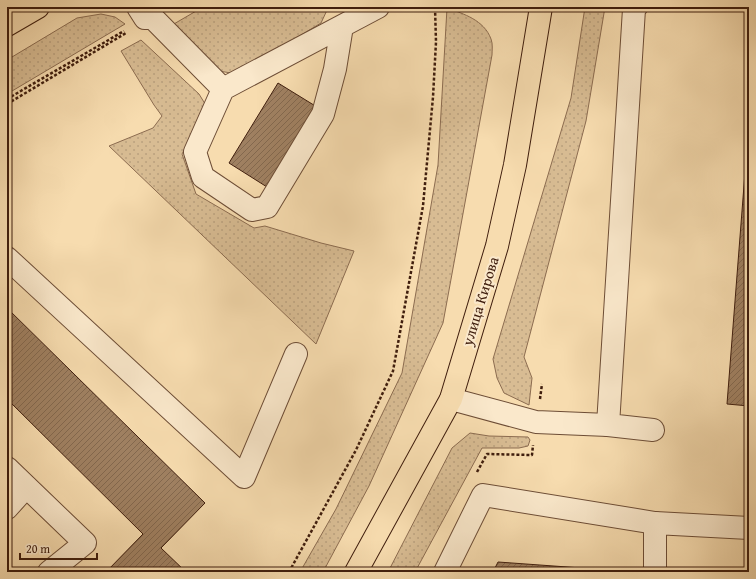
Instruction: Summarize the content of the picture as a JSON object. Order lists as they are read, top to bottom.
{
  "streets": {
    "main road": ["улица Кирова"]
  },
  "scale_bar": "20 m"
}
